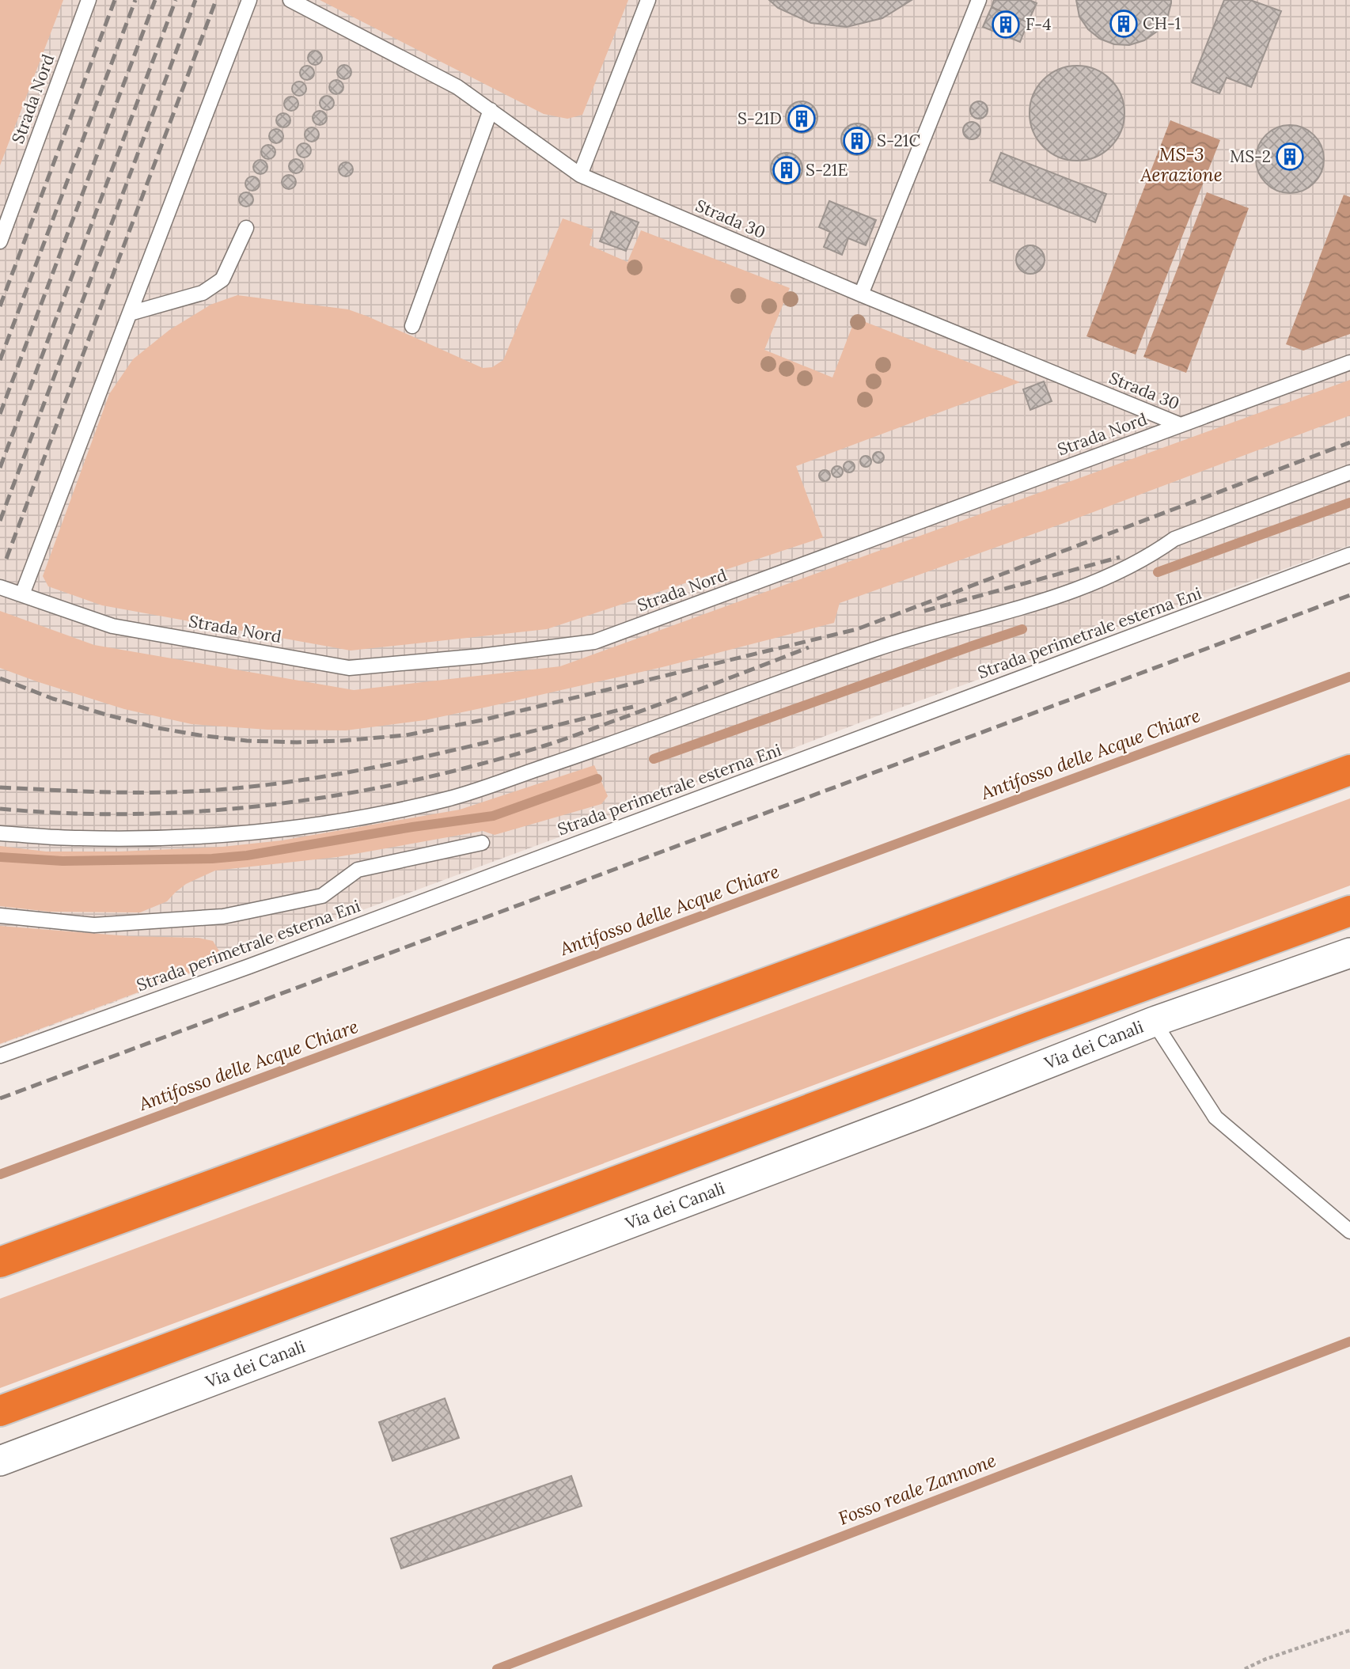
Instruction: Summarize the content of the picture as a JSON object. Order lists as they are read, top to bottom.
{
  "streets": {
    "street": ["Via dei Canali"],
    "lane": ["Strada Nord", "Strada 30", "Strada perimetrale esterna Eni"]
  },
  "crossings": [
    ["Strada Nord", "Strada 30"]
  ],
  "water": ["MS-3 Aerazione", "Antifosso delle Acque Chiare", "Fosso reale Zannone"],
  "places": {
    "building": [
      "CH-1",
      "F-4",
      "S-21D",
      "S-21C",
      "MS-2",
      "S-21E"
    ]
  }
}
